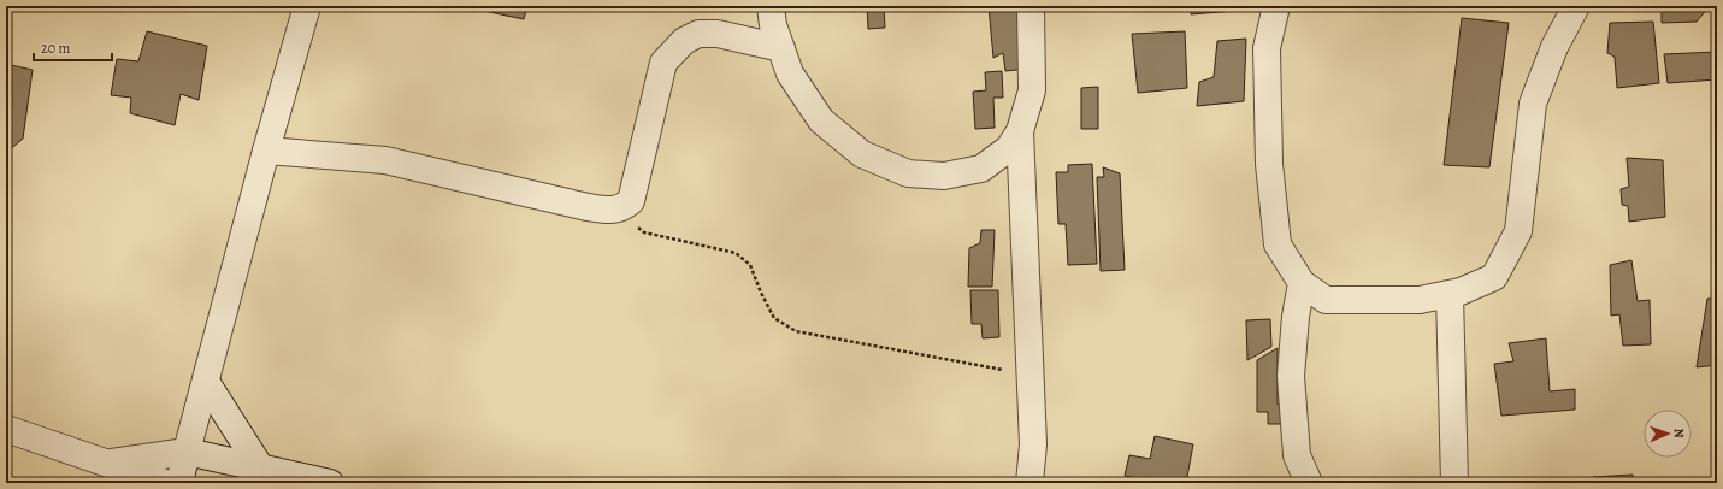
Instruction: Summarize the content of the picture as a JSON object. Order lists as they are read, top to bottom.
{
  "scale_bar": "20 m",
  "north": "right"
}
